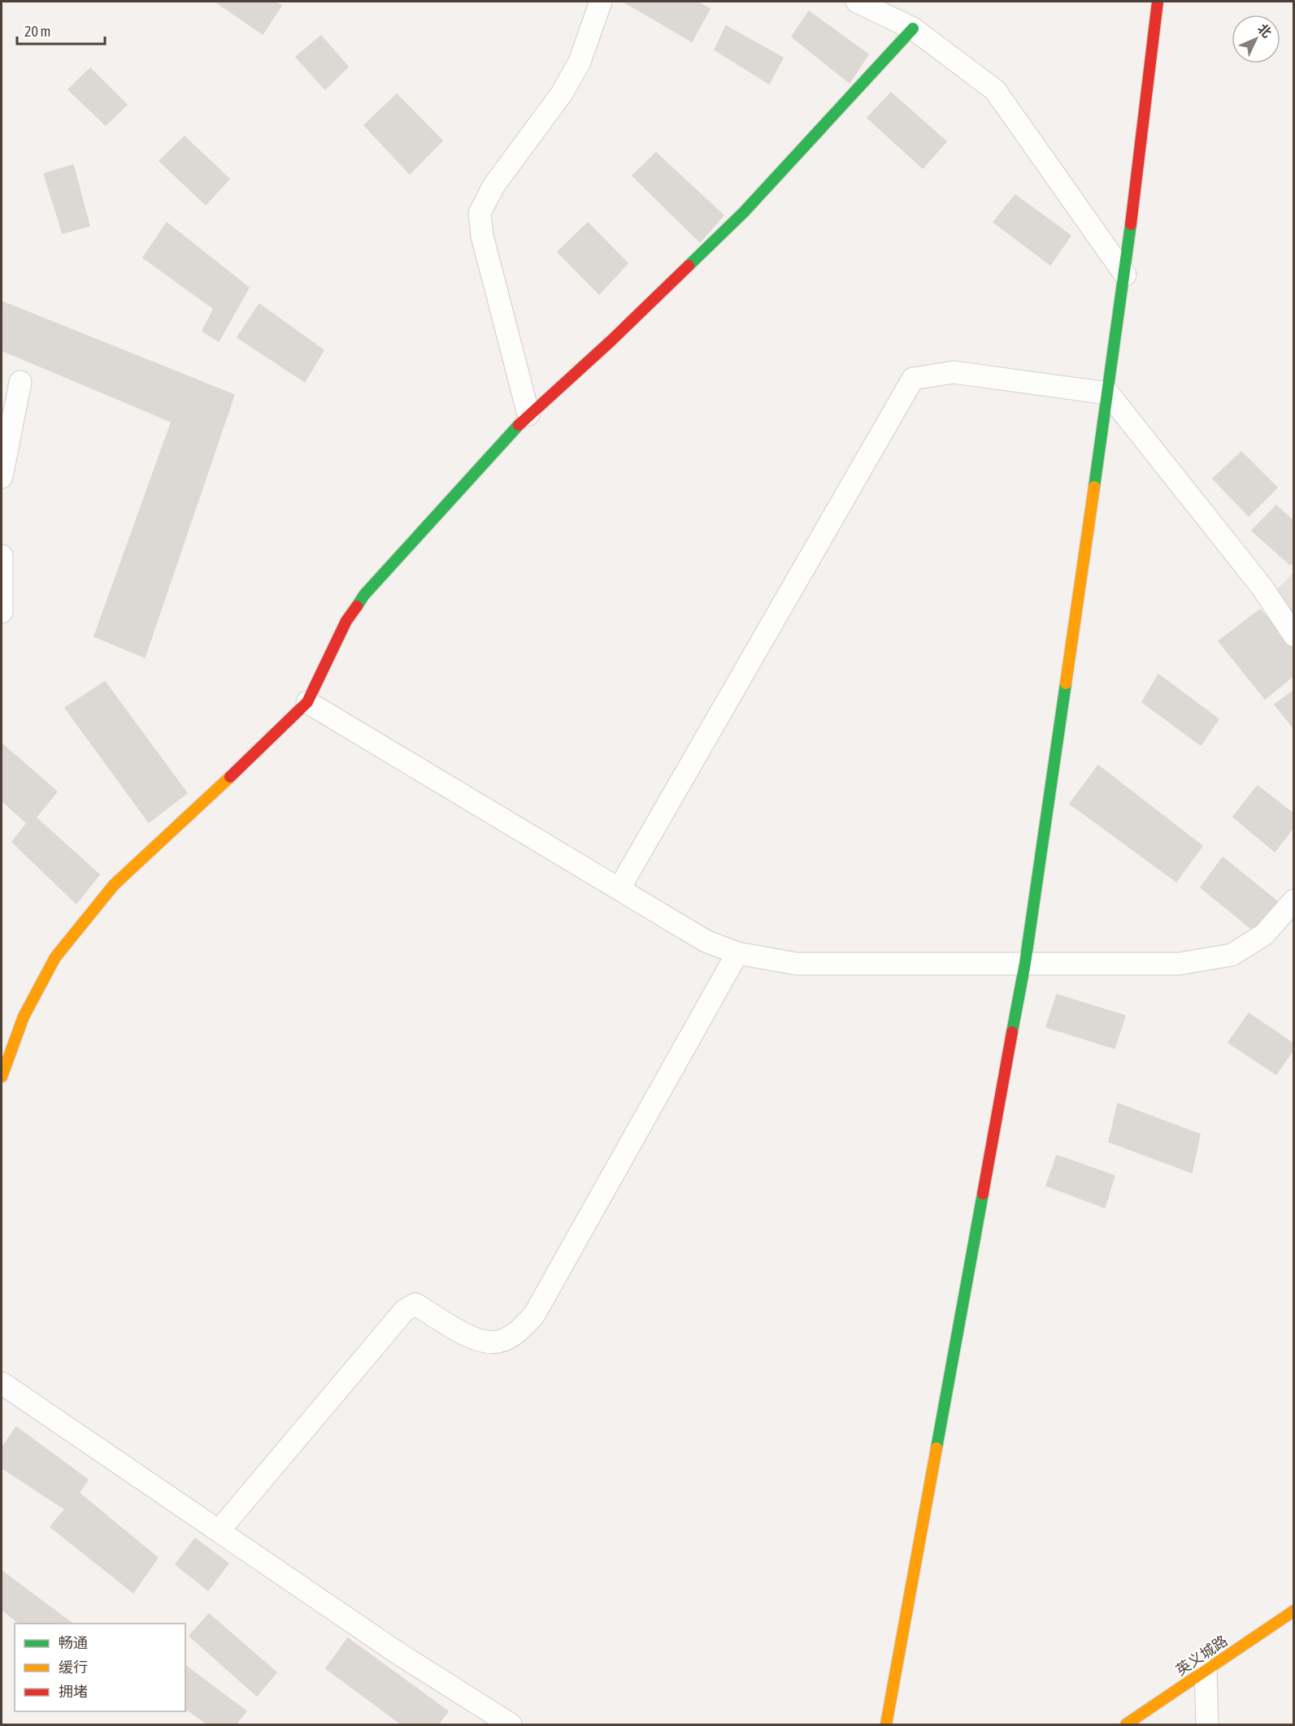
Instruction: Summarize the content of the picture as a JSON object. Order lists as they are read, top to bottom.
{
  "streets": {
    "street": ["英义城路"]
  },
  "legend": ["畅通", "缓行", "拥堵"],
  "scale_bar": "20 m",
  "north": "top right"
}
